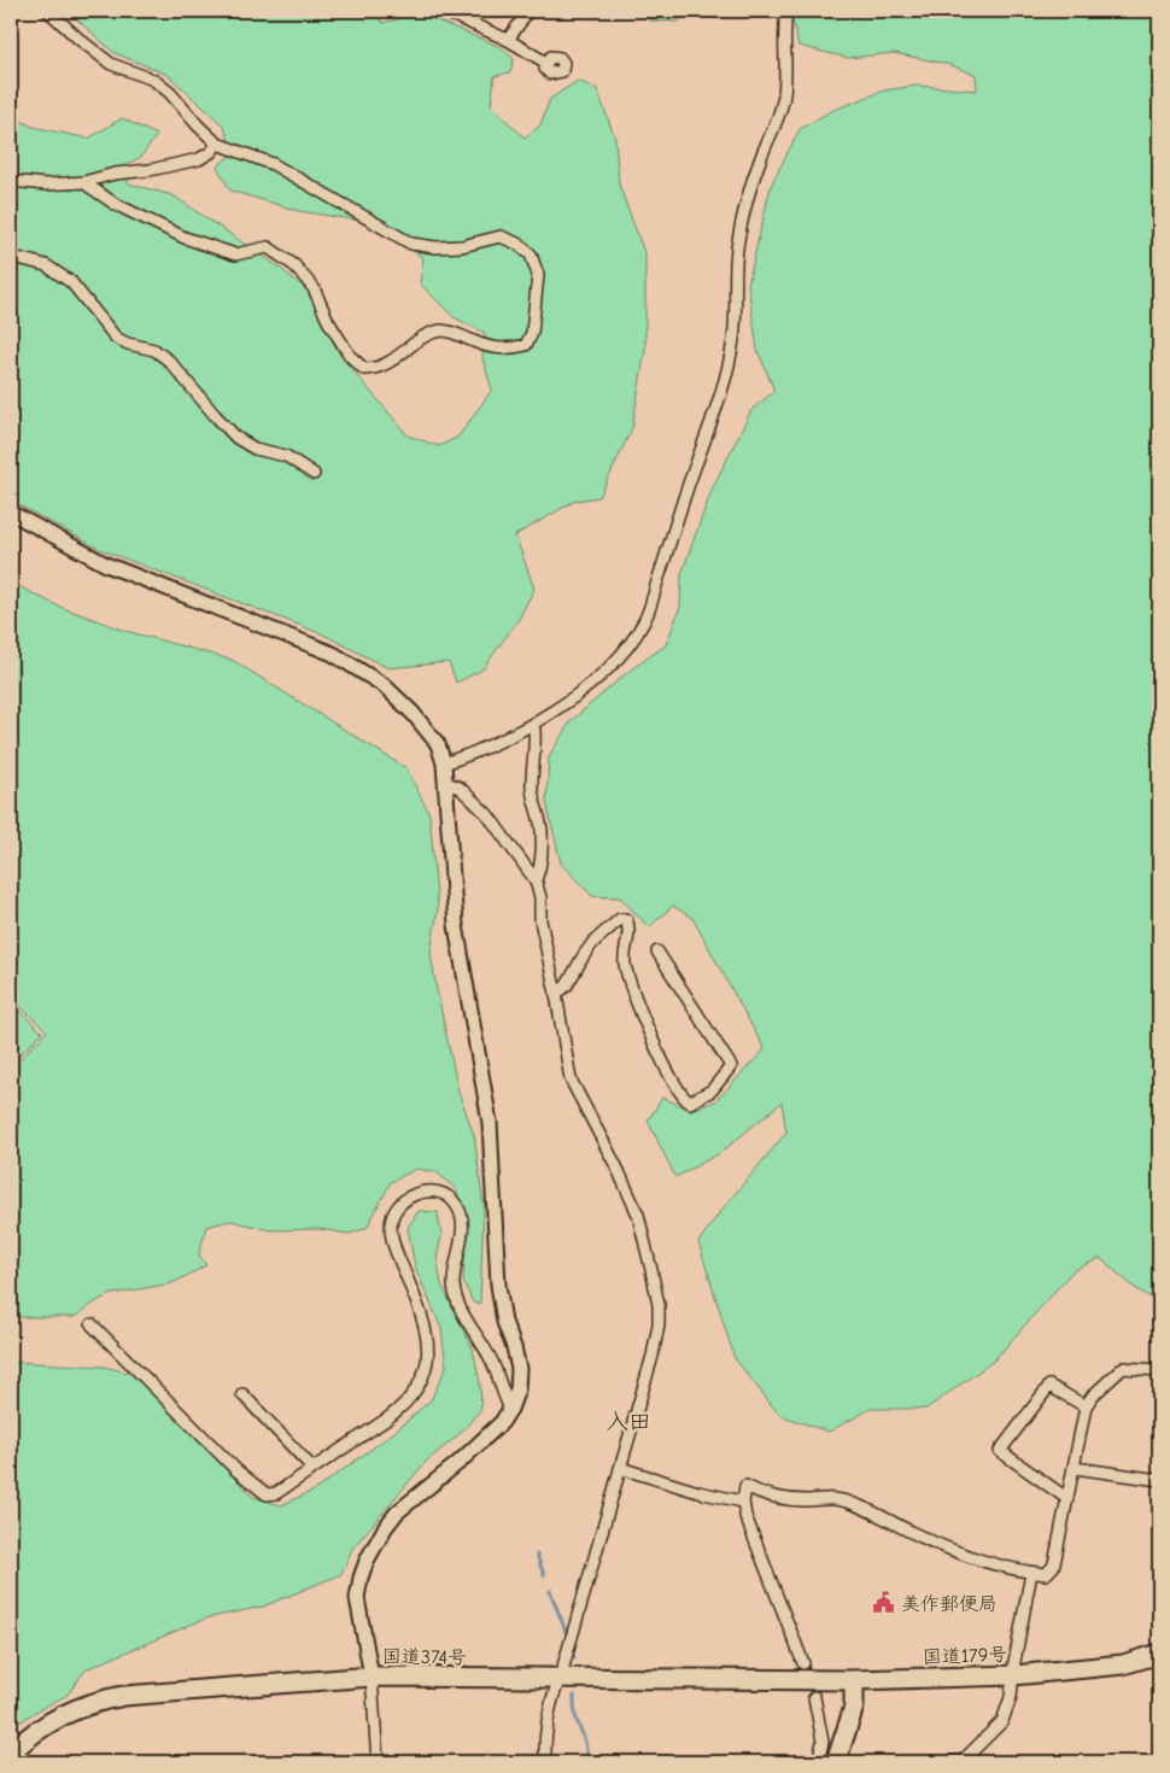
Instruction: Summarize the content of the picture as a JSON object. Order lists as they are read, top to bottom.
{
  "streets": {
    "highway": ["国道179号", "国道374号"]
  },
  "crossings": [
    ["国道179号", "国道374号"]
  ],
  "districts": ["入田"],
  "places": {
    "public building": ["美作郵便局"]
  }
}
